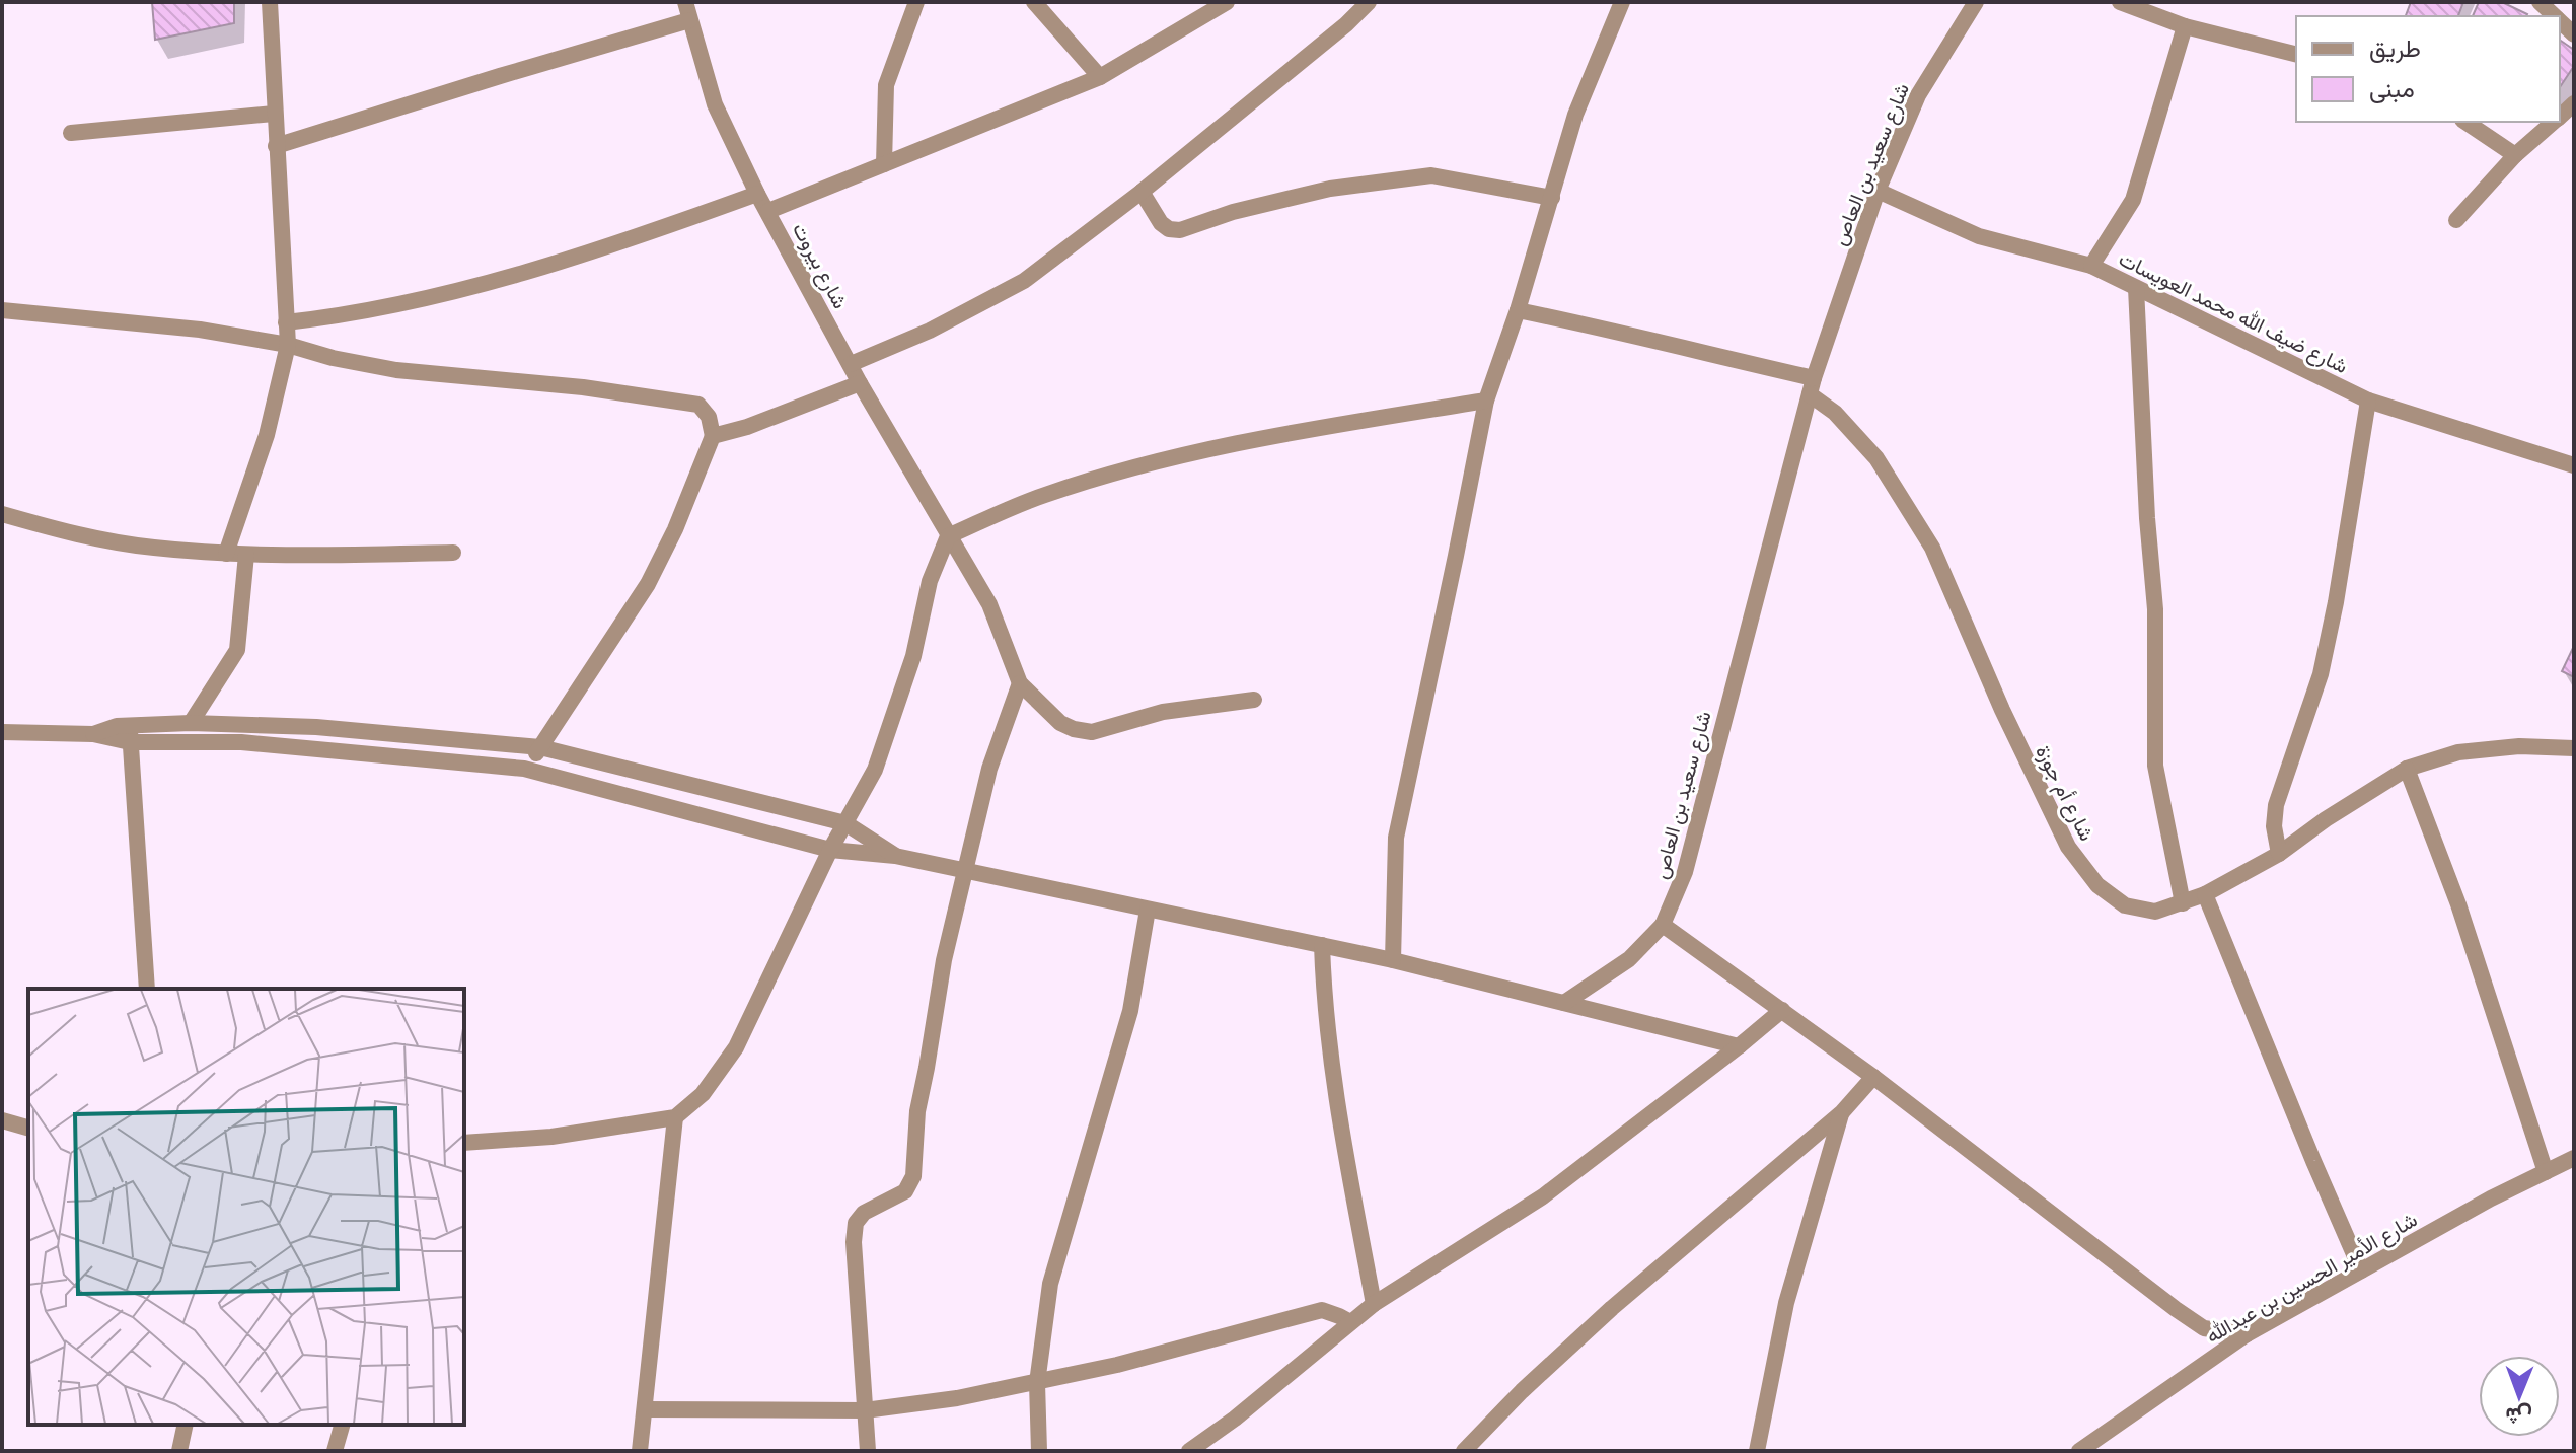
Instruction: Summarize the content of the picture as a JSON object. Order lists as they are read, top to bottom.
{
  "streets": {
    "street": [
      "شارع سعيد بن العاص",
      "شارع بيروت",
      "شارع ضيف الله محمد العويسات",
      "شارع أم جوزة",
      "شارع الأمير الحسين بن عبدالله"
    ]
  },
  "crossings": [
    ["شارع سعيد بن العاص", "شارع ضيف الله محمد العويسات"],
    ["شارع سعيد بن العاص", "شارع أم جوزة"]
  ],
  "legend": ["طريق", "مبنى"],
  "north": "bottom"
}
